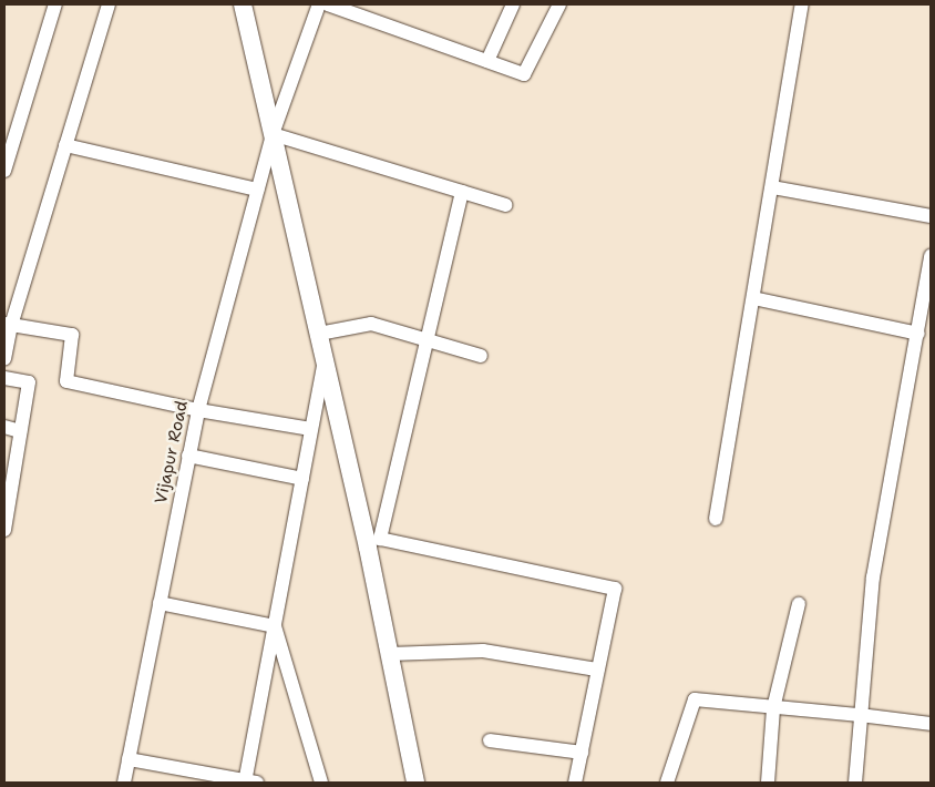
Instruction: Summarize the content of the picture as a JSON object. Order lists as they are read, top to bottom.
{
  "streets": {
    "street": ["Vijapur Road"]
  }
}
